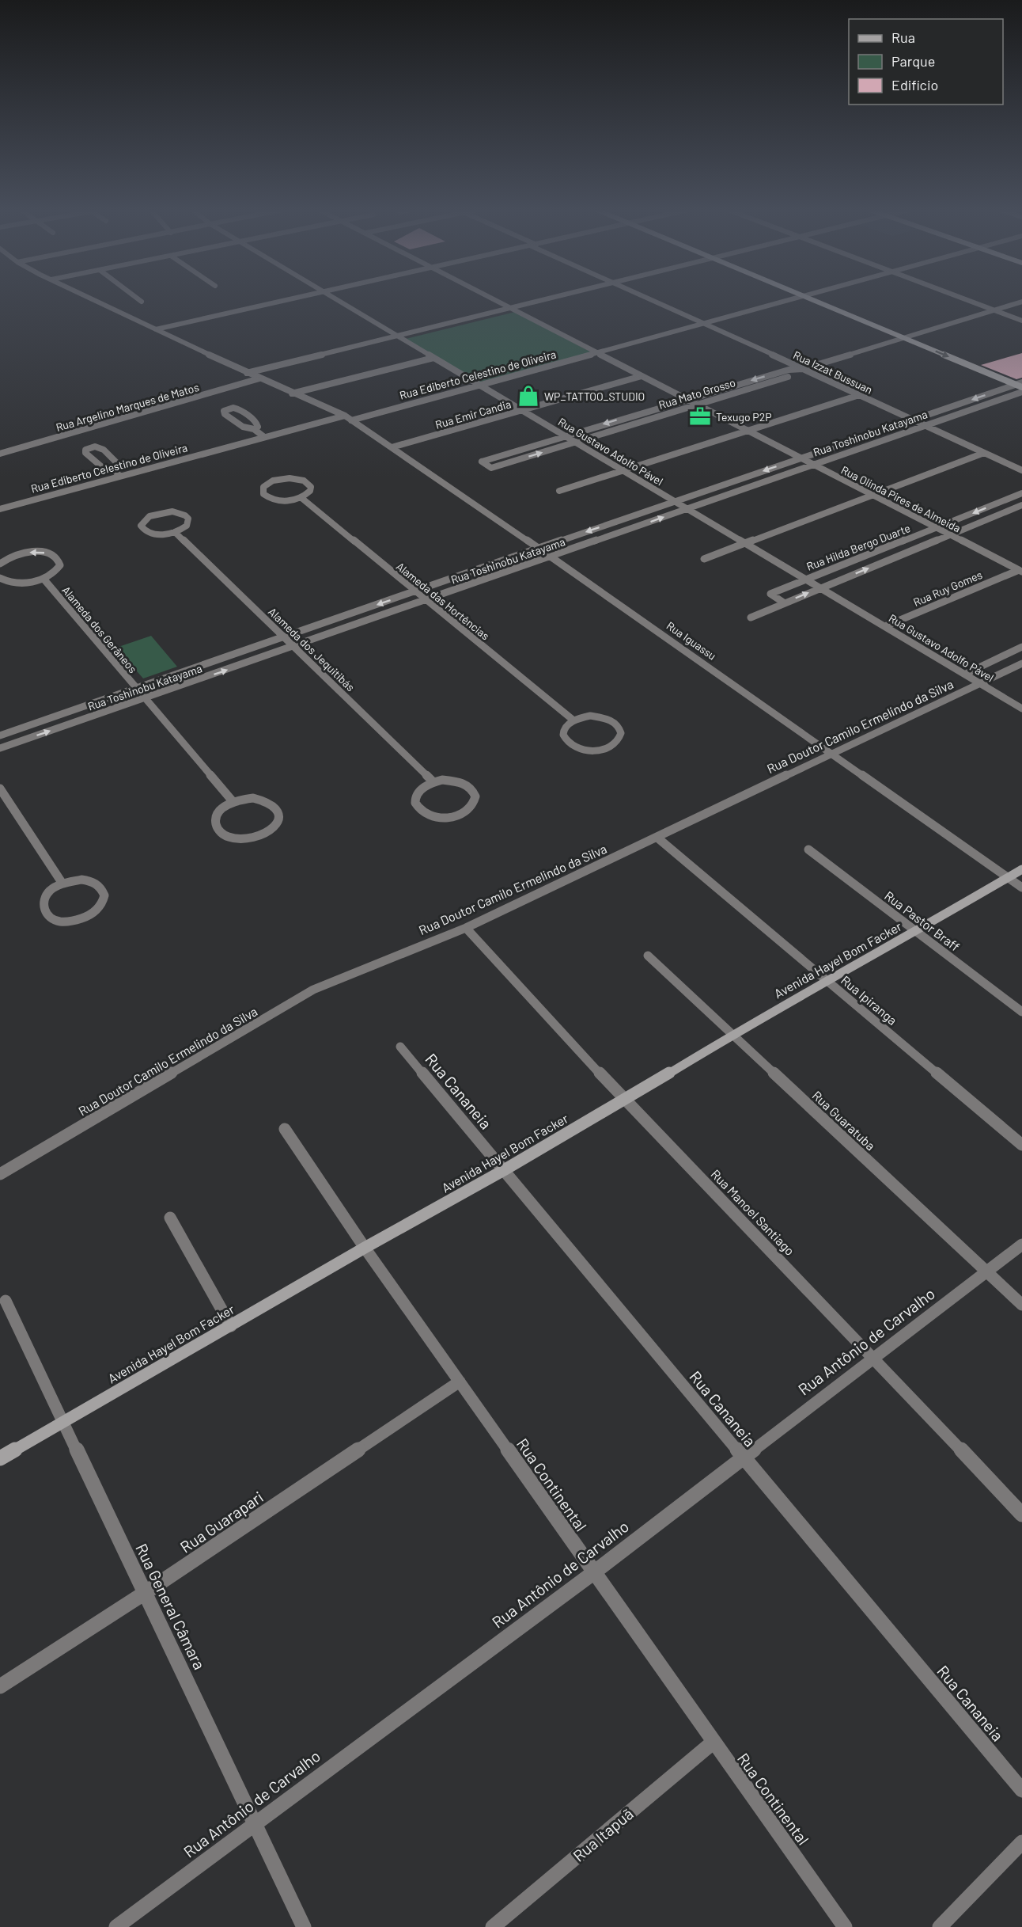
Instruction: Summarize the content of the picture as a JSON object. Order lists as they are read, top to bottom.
{
  "streets": {
    "street": [
      "Rua Izzat Bussuan",
      "Rua Ediberto Celestino de Oliveira",
      "Rua Mato Grosso",
      "Rua Argelino Marques de Matos",
      "Rua Emir Candia",
      "Rua Toshinobu Katayama",
      "Rua Gustavo Adolfo Pável",
      "Rua Olinda Pires de Almeida",
      "Rua Hilda Bergo Duarte",
      "Rua Ruy Gomes",
      "Alameda das Hortências",
      "Alameda dos Gerâneos",
      "Rua Iguassu",
      "Alameda dos Jequitibás",
      "Rua Doutor Camilo Ermelindo da Silva",
      "Rua Pastor Braff",
      "Avenida Hayel Bom Facker",
      "Rua Ipiranga",
      "Rua Cananeia",
      "Rua Guaratuba",
      "Rua Manoel Santiago",
      "Rua Antônio de Carvalho",
      "Rua Continental",
      "Rua Guarapari",
      "Rua General Câmara",
      "Rua Itapuã"
    ]
  },
  "crossings": [
    ["Rua Izzat Bussuan", "Rua Ediberto Celestino de Oliveira"],
    ["Rua Izzat Bussuan", "Rua Mato Grosso"],
    ["Rua Izzat Bussuan", "Rua Toshinobu Katayama"],
    ["Rua Ediberto Celestino de Oliveira", "Rua Gustavo Adolfo Pável"],
    ["Rua Ediberto Celestino de Oliveira", "Rua Olinda Pires de Almeida"],
    ["Rua Ediberto Celestino de Oliveira", "Rua Iguassu"],
    ["Rua Mato Grosso", "Rua Gustavo Adolfo Pável"],
    ["Rua Mato Grosso", "Rua Olinda Pires de Almeida"],
    ["Rua Argelino Marques de Matos", "Rua Iguassu"],
    ["Rua Emir Candia", "Rua Gustavo Adolfo Pável"],
    ["Rua Emir Candia", "Rua Olinda Pires de Almeida"],
    ["Rua Emir Candia", "Rua Iguassu"],
    ["Rua Toshinobu Katayama", "Rua Gustavo Adolfo Pável"],
    ["Rua Toshinobu Katayama", "Rua Olinda Pires de Almeida"],
    ["Rua Toshinobu Katayama", "Alameda das Hortências"],
    ["Rua Toshinobu Katayama", "Alameda dos Gerâneos"],
    ["Rua Toshinobu Katayama", "Rua Iguassu"],
    ["Rua Toshinobu Katayama", "Alameda dos Jequitibás"],
    ["Rua Gustavo Adolfo Pável", "Rua Hilda Bergo Duarte"],
    ["Rua Gustavo Adolfo Pável", "Rua Ruy Gomes"],
    ["Rua Gustavo Adolfo Pável", "Rua Doutor Camilo Ermelindo da Silva"],
    ["Rua Olinda Pires de Almeida", "Rua Hilda Bergo Duarte"],
    ["Rua Olinda Pires de Almeida", "Rua Ruy Gomes"],
    ["Rua Iguassu", "Rua Doutor Camilo Ermelindo da Silva"],
    ["Rua Iguassu", "Avenida Hayel Bom Facker"],
    ["Rua Doutor Camilo Ermelindo da Silva", "Rua Ipiranga"],
    ["Rua Doutor Camilo Ermelindo da Silva", "Rua Manoel Santiago"],
    ["Rua Pastor Braff", "Avenida Hayel Bom Facker"],
    ["Avenida Hayel Bom Facker", "Rua Ipiranga"],
    ["Avenida Hayel Bom Facker", "Rua Cananeia"],
    ["Avenida Hayel Bom Facker", "Rua Guaratuba"],
    ["Avenida Hayel Bom Facker", "Rua Manoel Santiago"],
    ["Avenida Hayel Bom Facker", "Rua Continental"],
    ["Avenida Hayel Bom Facker", "Rua General Câmara"],
    ["Rua Cananeia", "Rua Antônio de Carvalho"],
    ["Rua Guaratuba", "Rua Antônio de Carvalho"],
    ["Rua Manoel Santiago", "Rua Antônio de Carvalho"],
    ["Rua Antônio de Carvalho", "Rua Continental"],
    ["Rua Antônio de Carvalho", "Rua General Câmara"],
    ["Rua Continental", "Rua Guarapari"],
    ["Rua Continental", "Rua Itapuã"],
    ["Rua Guarapari", "Rua General Câmara"]
  ],
  "places": {
    "shop": ["WP_TATTOO_STUDIO"],
    "office": ["Texugo P2P"]
  },
  "legend": ["Rua", "Parque", "Edifício"]
}
